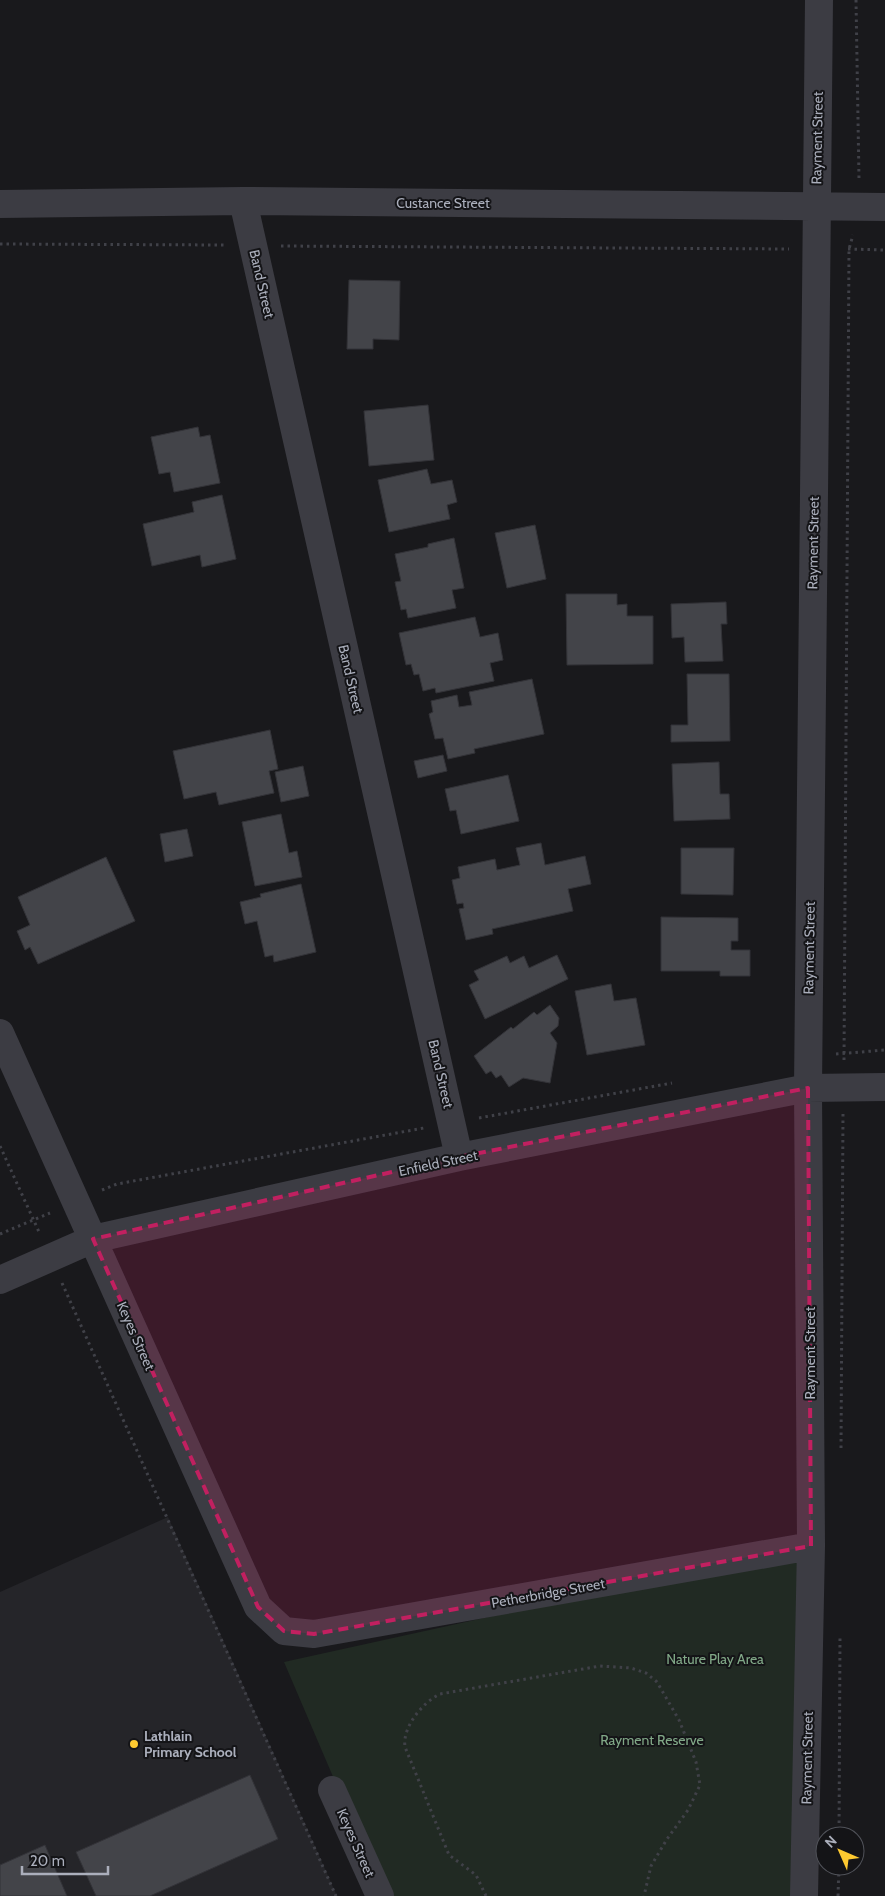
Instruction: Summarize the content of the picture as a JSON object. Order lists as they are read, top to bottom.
{
  "streets": {
    "street": [
      "Rayment Street",
      "Custance Street",
      "Band Street",
      "Enfield Street",
      "Keyes Street",
      "Petherbridge Street"
    ]
  },
  "crossings": [
    ["Rayment Street", "Custance Street"],
    ["Rayment Street", "Enfield Street"],
    ["Rayment Street", "Petherbridge Street"],
    ["Custance Street", "Band Street"],
    ["Band Street", "Enfield Street"],
    ["Enfield Street", "Keyes Street"],
    ["Keyes Street", "Petherbridge Street"]
  ],
  "parks": ["Nature Play Area", "Rayment Reserve"],
  "places": ["Lathlain Primary School"],
  "scale_bar": "20 m",
  "north": "top left"
}
